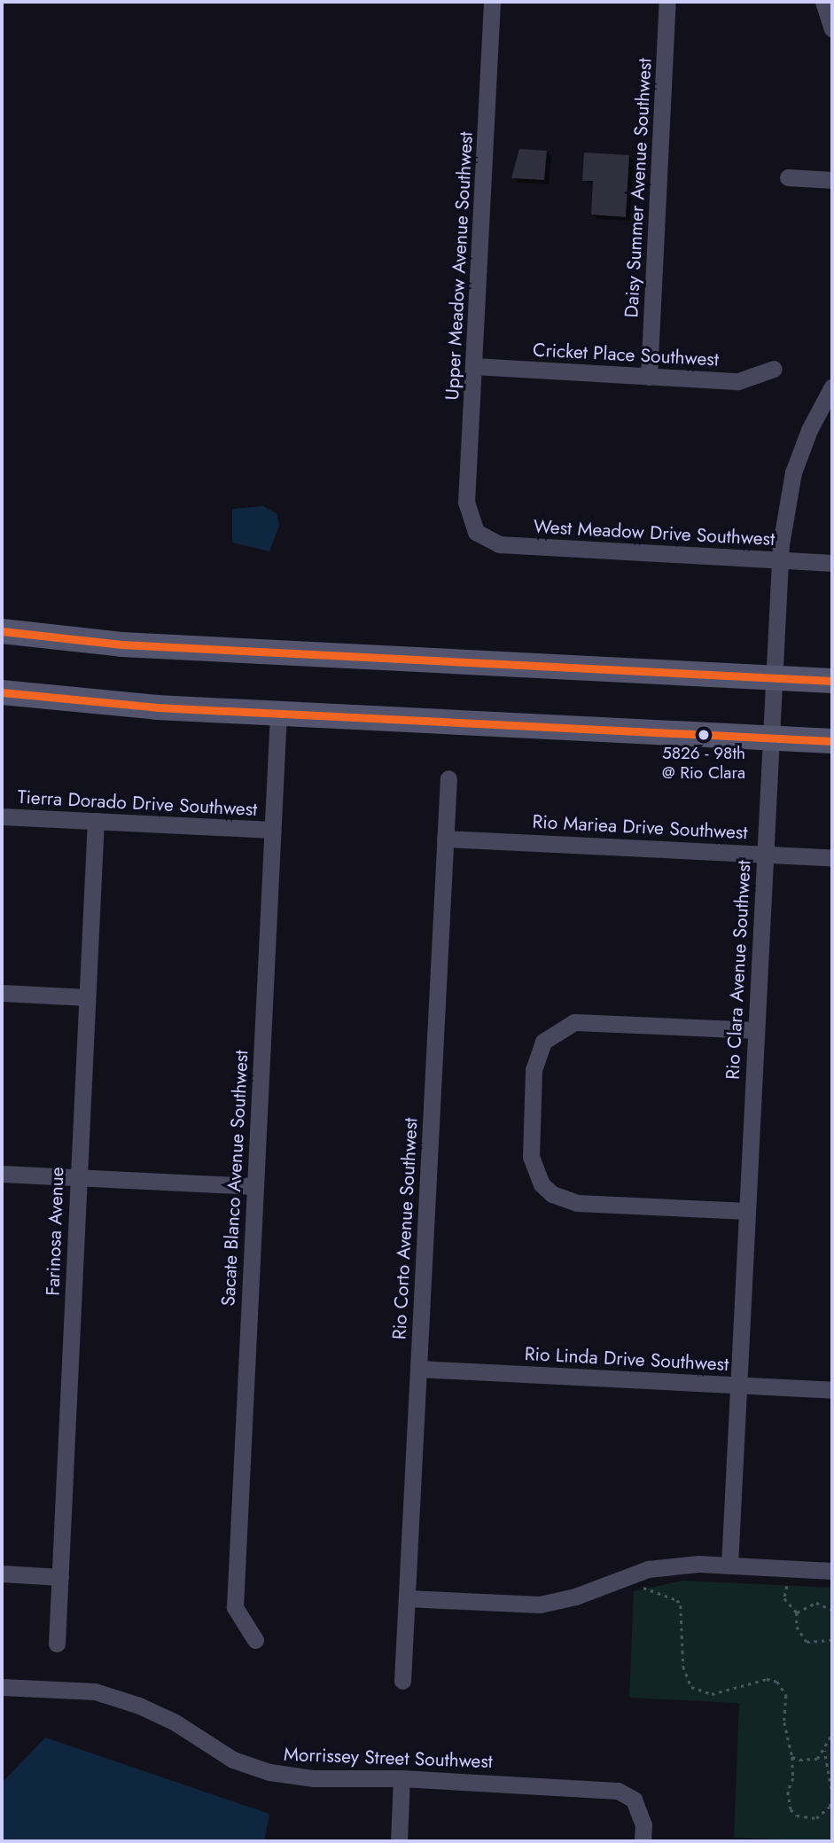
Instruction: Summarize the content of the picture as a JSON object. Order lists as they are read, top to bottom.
{
  "streets": {
    "street": [
      "Daisy Summer Avenue Southwest",
      "Upper Meadow Avenue Southwest",
      "Cricket Place Southwest",
      "West Meadow Drive Southwest",
      "Tierra Dorado Drive Southwest",
      "Rio Mariea Drive Southwest",
      "Rio Clara Avenue Southwest",
      "Sacate Blanco Avenue Southwest",
      "Rio Corto Avenue Southwest",
      "Farinosa Avenue",
      "Rio Linda Drive Southwest",
      "Morrissey Street Southwest"
    ]
  },
  "crossings": [
    ["Daisy Summer Avenue Southwest", "Cricket Place Southwest"],
    ["Upper Meadow Avenue Southwest", "Cricket Place Southwest"],
    ["Upper Meadow Avenue Southwest", "West Meadow Drive Southwest"],
    ["West Meadow Drive Southwest", "Rio Clara Avenue Southwest"],
    ["Tierra Dorado Drive Southwest", "Sacate Blanco Avenue Southwest"],
    ["Tierra Dorado Drive Southwest", "Farinosa Avenue"],
    ["Rio Mariea Drive Southwest", "Rio Clara Avenue Southwest"],
    ["Rio Mariea Drive Southwest", "Rio Corto Avenue Southwest"],
    ["Rio Clara Avenue Southwest", "Rio Linda Drive Southwest"],
    ["Rio Corto Avenue Southwest", "Rio Linda Drive Southwest"]
  ],
  "places": ["5826 - 98th @ Rio Clara"]
}
